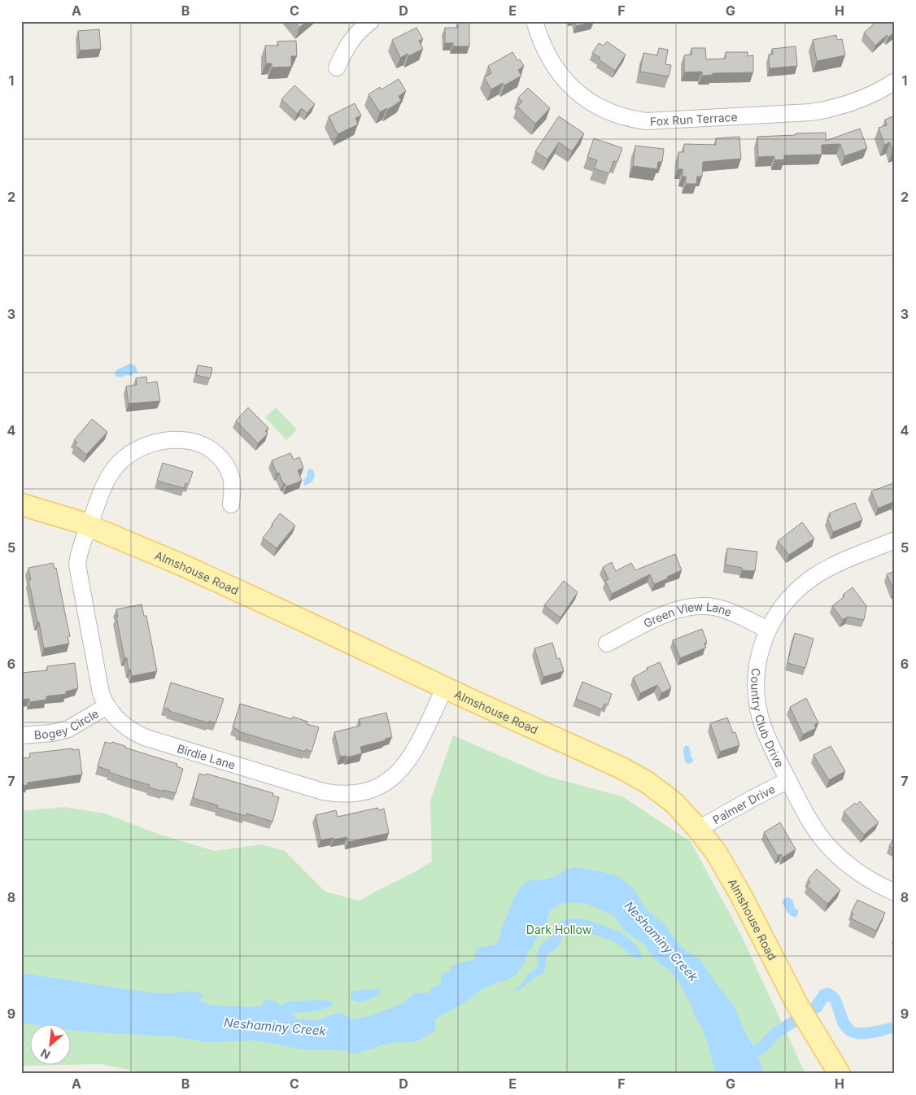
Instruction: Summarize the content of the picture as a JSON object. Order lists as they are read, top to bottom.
{
  "streets": {
    "main road": ["Almshouse Road"],
    "street": [
      "Fox Run Terrace",
      "Green View Lane",
      "Country Club Drive",
      "Bogey Circle",
      "Birdie Lane",
      "Palmer Drive"
    ]
  },
  "crossings": [
    ["Almshouse Road", "Birdie Lane"],
    ["Almshouse Road", "Palmer Drive"],
    ["Green View Lane", "Country Club Drive"],
    ["Country Club Drive", "Palmer Drive"],
    ["Bogey Circle", "Birdie Lane"]
  ],
  "water": ["Neshaminy Creek"],
  "parks": ["Dark Hollow"],
  "north": "bottom left",
  "grid": {
    "columns": [
      "A",
      "B",
      "C",
      "D",
      "E",
      "F",
      "G",
      "H"
    ],
    "rows": [
      "1",
      "2",
      "3",
      "4",
      "5",
      "6",
      "7",
      "8",
      "9"
    ]
  }
}
